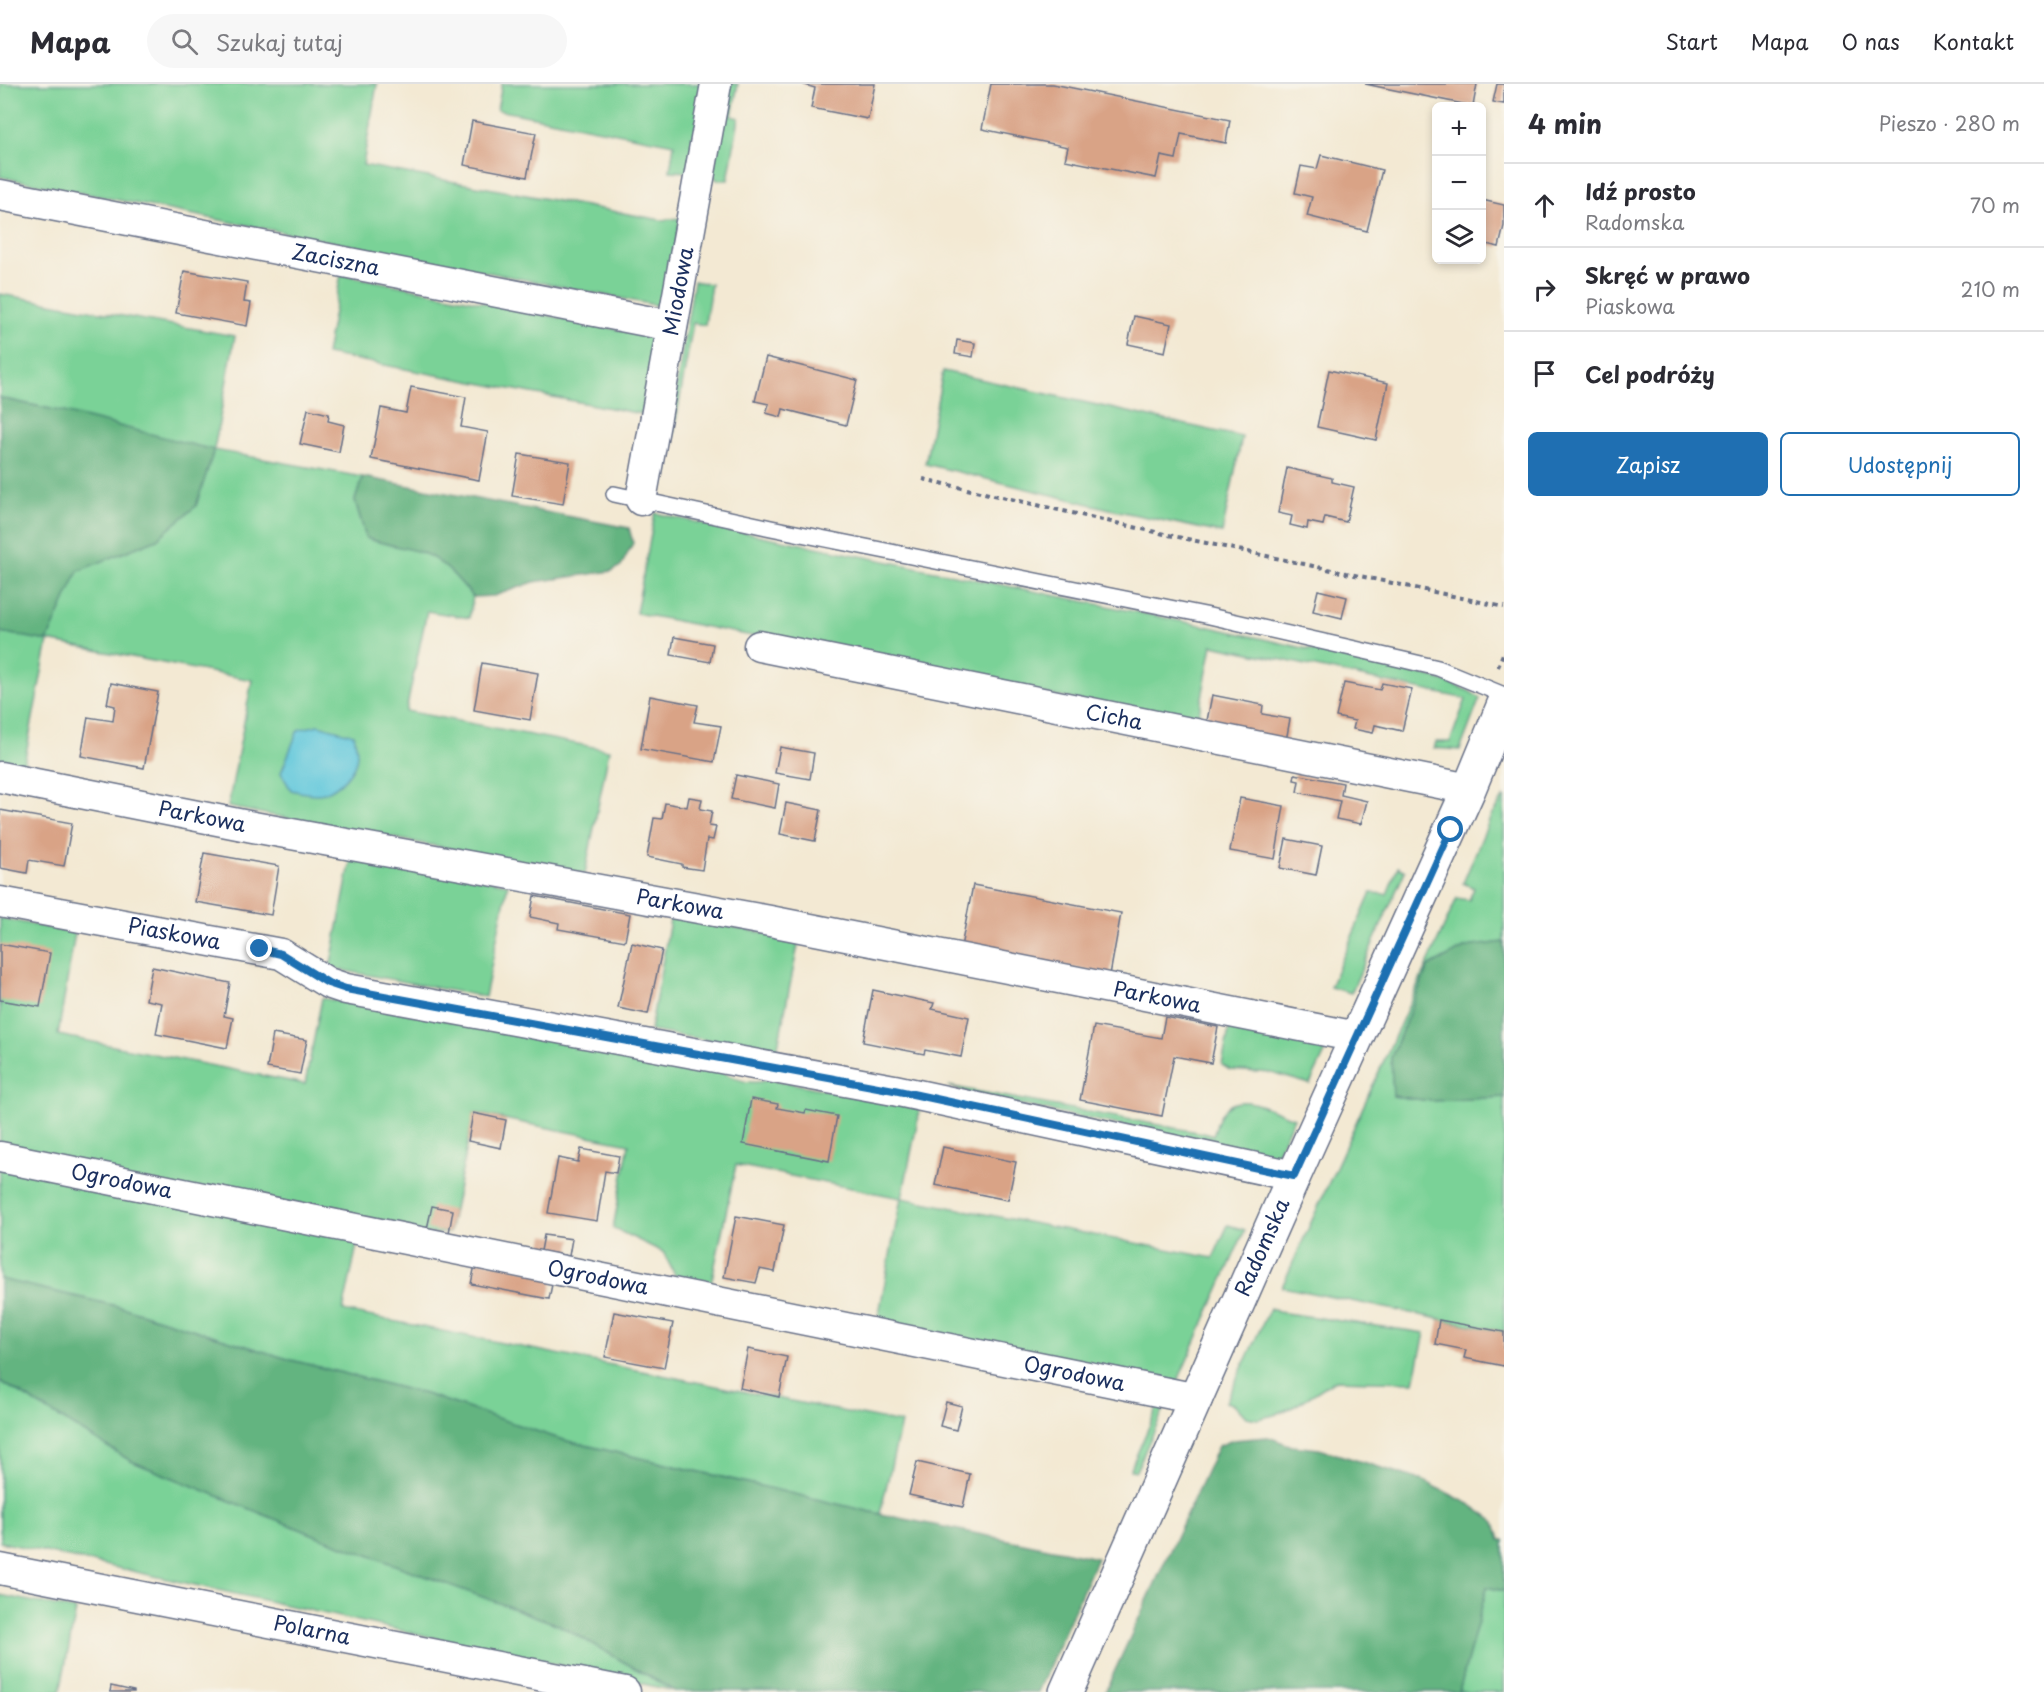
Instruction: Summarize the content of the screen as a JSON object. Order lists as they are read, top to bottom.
{
  "streets": {
    "street": [
      "Zaciszna",
      "Miodowa",
      "Cicha",
      "Parkowa",
      "Piaskowa",
      "Ogrodowa",
      "Radomska",
      "Polarna"
    ]
  },
  "crossings": [
    ["Zaciszna", "Miodowa"],
    ["Cicha", "Radomska"],
    ["Parkowa", "Radomska"],
    ["Piaskowa", "Radomska"],
    ["Ogrodowa", "Radomska"]
  ],
  "page": {
    "header": "Mapa",
    "search": "Szukaj tutaj",
    "nav": [
      "Start",
      "Mapa",
      "O nas",
      "Kontakt"
    ],
    "heading": ["4 min", "Pieszo · 280 m"],
    "map_buttons": ["+", "−"],
    "list": [
      ["Idź prosto", "Radomska", "70 m"],
      ["Skręć w prawo", "Piaskowa", "210 m"],
      "Cel podróży"
    ],
    "buttons": ["Zapisz", "Udostępnij"]
  }
}
